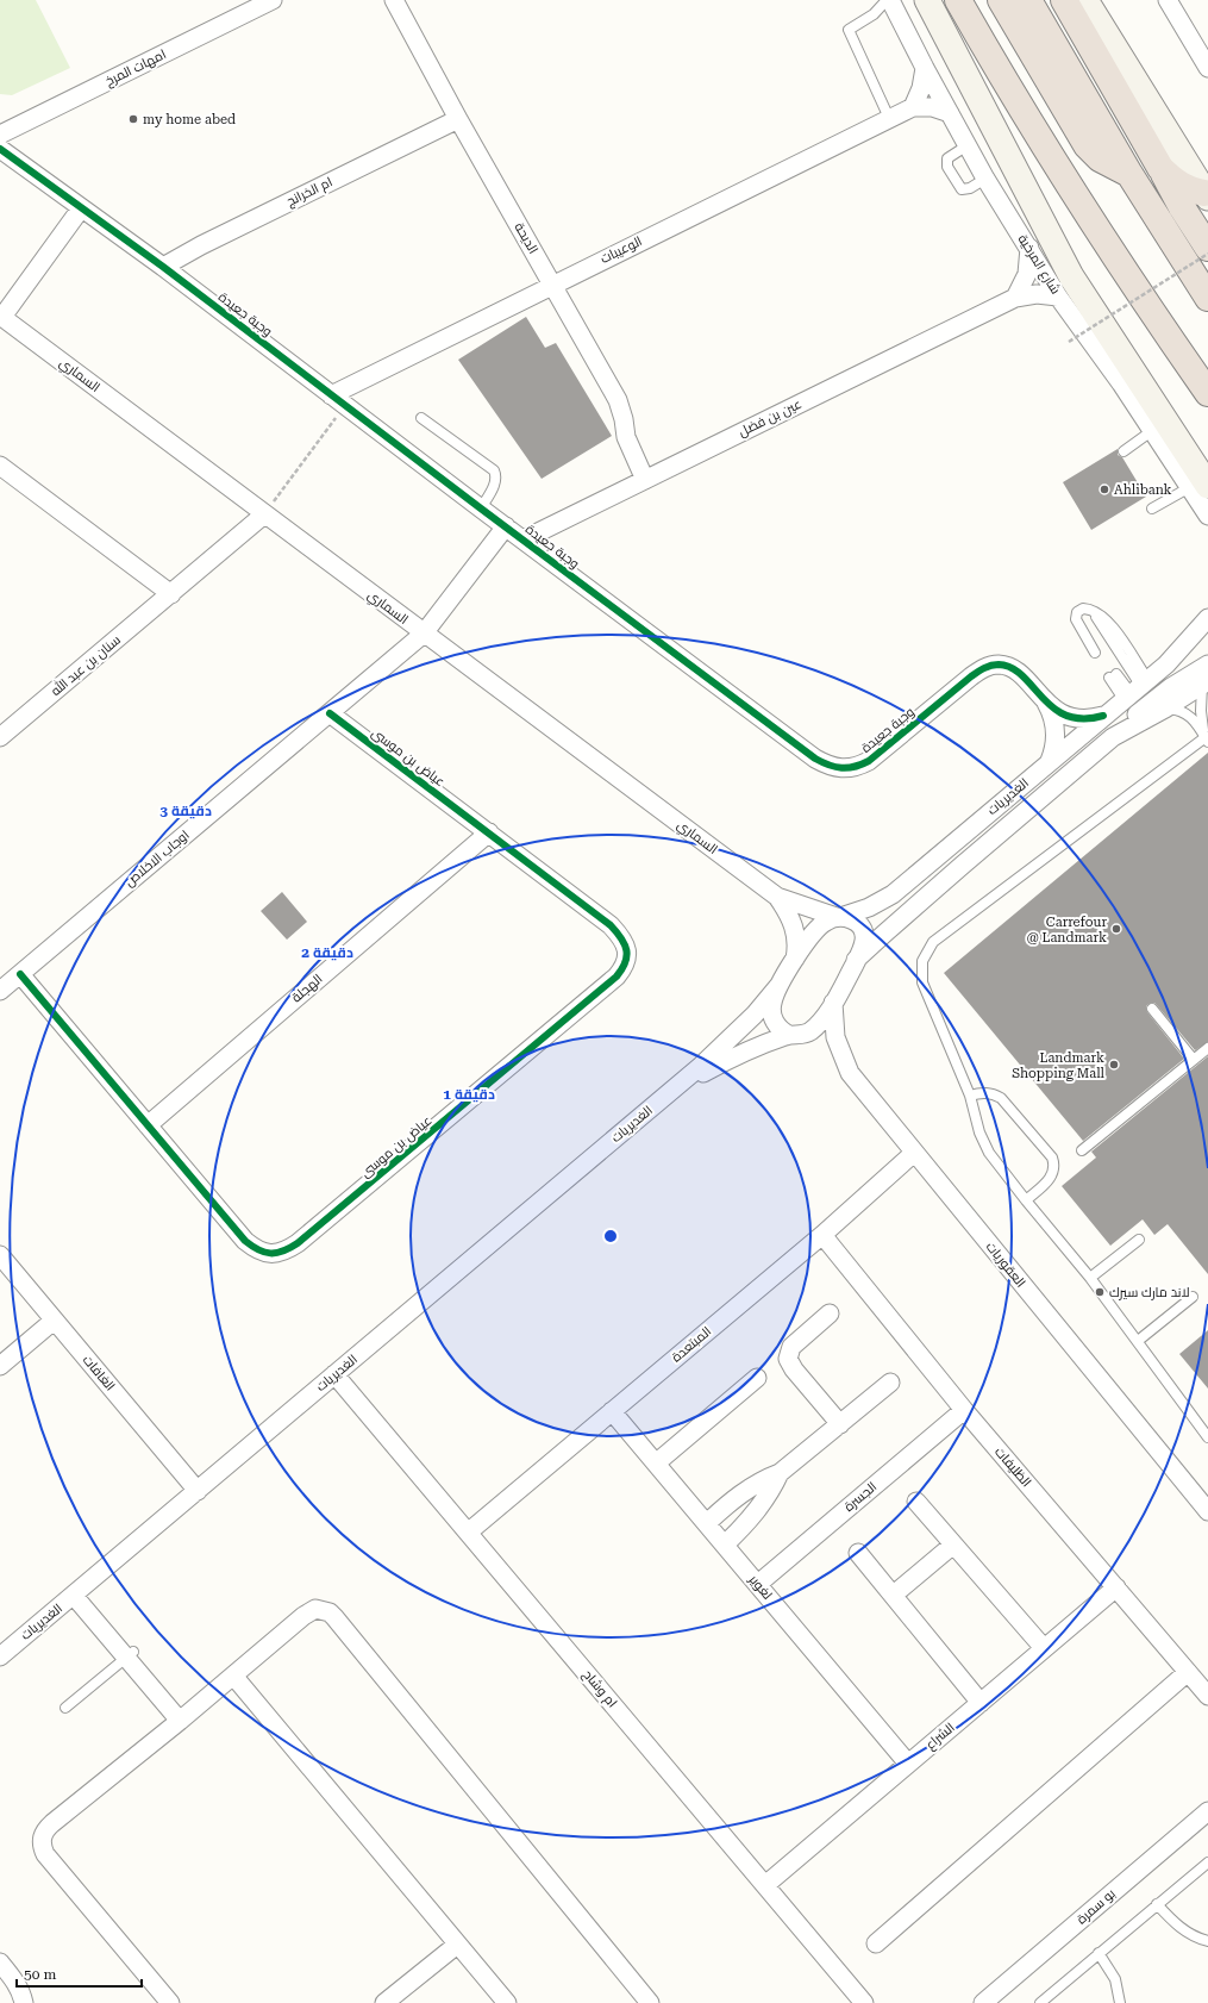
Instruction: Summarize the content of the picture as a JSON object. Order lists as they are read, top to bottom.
{
  "streets": {
    "main road": ["شارع المرخية"],
    "street": [
      "امهات المرخ",
      "ام الخرانج",
      "الديحة",
      "الوعيبات",
      "وجبة جعيدة",
      "السماري",
      "عين بن فضل",
      "سنان بن عبد الله",
      "عياض بن موسى",
      "الغديريات",
      "اوجاب الاخلاص",
      "الهجلة",
      "العقوريات",
      "المبتعدة",
      "الغافات",
      "الظليفات",
      "الجسرة",
      "لغوير",
      "ام وشاح",
      "الشراع",
      "بو سمرة"
    ]
  },
  "crossings": [
    ["ام الخرانج", "الديحة"],
    ["ام الخرانج", "وجبة جعيدة"],
    ["الديحة", "الوعيبات"],
    ["الديحة", "عين بن فضل"],
    ["الوعيبات", "شارع المرخية"],
    ["الوعيبات", "وجبة جعيدة"],
    ["شارع المرخية", "عين بن فضل"],
    ["وجبة جعيدة", "عين بن فضل"],
    ["وجبة جعيدة", "الغديريات"],
    ["وجبة جعيدة", "اوجاب الاخلاص"],
    ["السماري", "سنان بن عبد الله"],
    ["السماري", "الغديريات"],
    ["السماري", "اوجاب الاخلاص"],
    ["عياض بن موسى", "اوجاب الاخلاص"],
    ["عياض بن موسى", "الهجلة"],
    ["الغديريات", "العقوريات"],
    ["الغديريات", "الغافات"],
    ["الغديريات", "ام وشاح"],
    ["العقوريات", "المبتعدة"],
    ["المبتعدة", "الظليفات"],
    ["المبتعدة", "لغوير"],
    ["المبتعدة", "ام وشاح"],
    ["الظليفات", "الجسرة"],
    ["الظليفات", "الشراع"],
    ["الجسرة", "لغوير"],
    ["لغوير", "الشراع"],
    ["ام وشاح", "الشراع"]
  ],
  "places": [
    "my home abed",
    "Ahlibank",
    "Carrefour @ Landmark",
    "Landmark Shopping Mall",
    "لاند مارك سيرك"
  ],
  "scale_bar": "50 m",
  "rings": ["3 دقيقة", "2 دقيقة", "1 دقيقة"]
}
